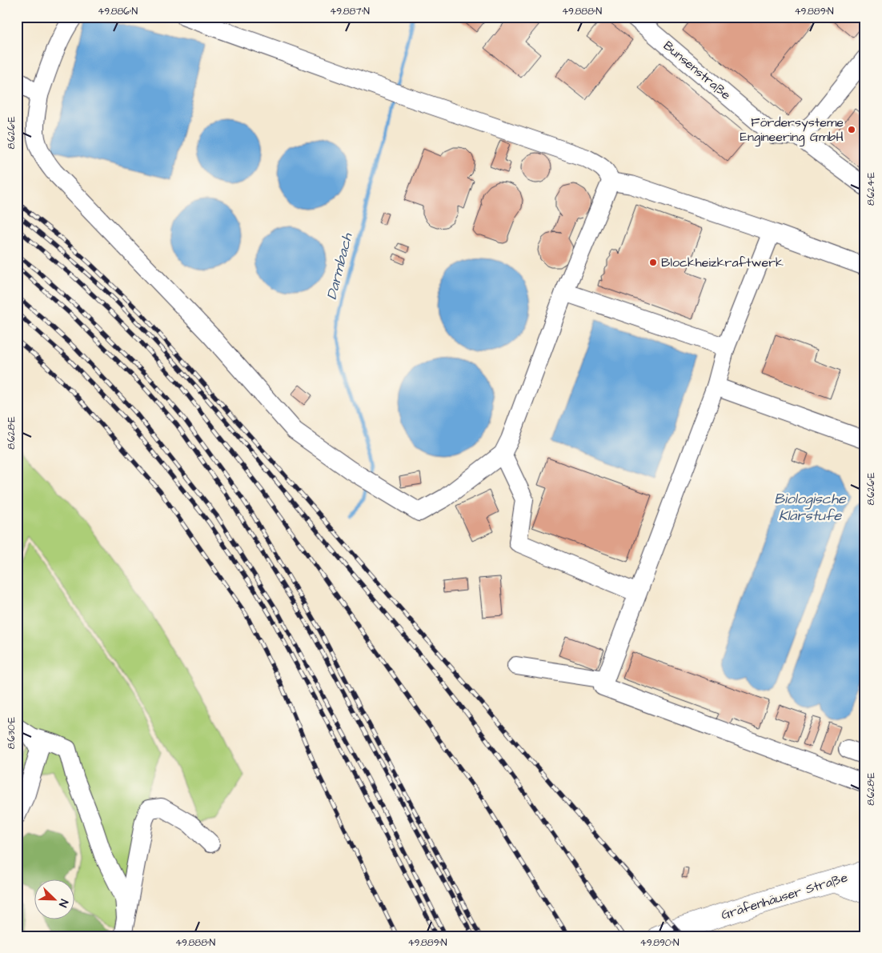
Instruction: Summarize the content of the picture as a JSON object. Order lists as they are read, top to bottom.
{
  "streets": {
    "main road": ["Gräfenhäuser Straße"],
    "street": ["Bunsenstraße"]
  },
  "water": ["Darmbach", "Biologische Klärstufe"],
  "places": ["Fördersysteme Engineering GmbH", "Blockheizkraftwerk"],
  "north": "bottom right",
  "coordinates": [
    "49.886°N",
    "49.887°N",
    "49.888°N",
    "49.889°N",
    "8.626°E",
    "8.624°E",
    "8.628°E",
    "8.630°E",
    "49.890°N"
  ]
}
